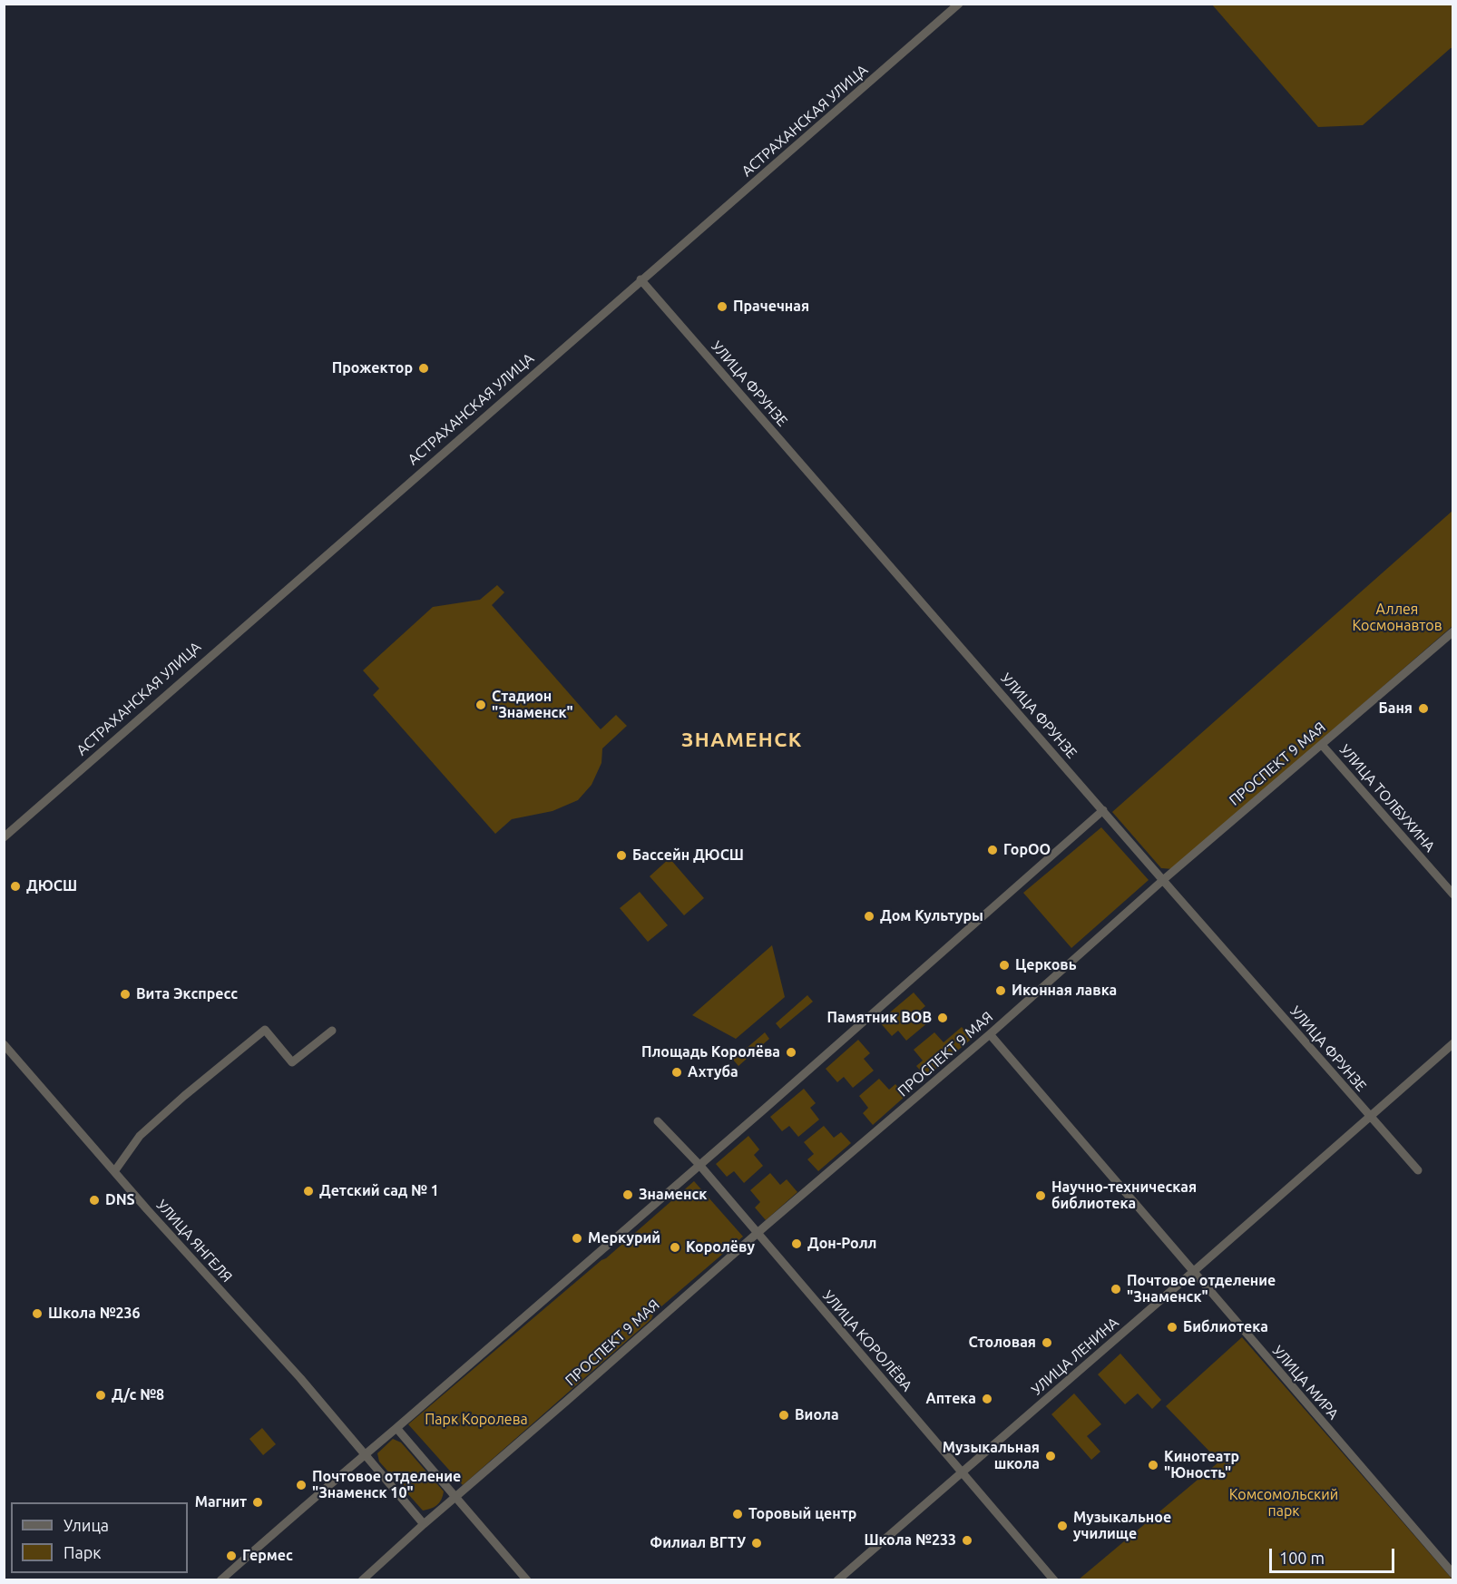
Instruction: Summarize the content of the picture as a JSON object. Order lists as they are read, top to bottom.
{
  "streets": {
    "street": [
      "АСТРАХАНСКАЯ УЛИЦА",
      "УЛИЦА ФРУНЗЕ",
      "ПРОСПЕКТ 9 МАЯ",
      "УЛИЦА ТОЛБУХИНА",
      "УЛИЦА ЯНГЕЛЯ",
      "УЛИЦА КОРОЛЁВА",
      "УЛИЦА ЛЕНИНА",
      "УЛИЦА МИРА"
    ]
  },
  "crossings": [
    ["АСТРАХАНСКАЯ УЛИЦА", "УЛИЦА ФРУНЗЕ"],
    ["УЛИЦА ФРУНЗЕ", "ПРОСПЕКТ 9 МАЯ"],
    ["УЛИЦА ФРУНЗЕ", "УЛИЦА ЛЕНИНА"],
    ["ПРОСПЕКТ 9 МАЯ", "УЛИЦА ТОЛБУХИНА"],
    ["ПРОСПЕКТ 9 МАЯ", "УЛИЦА ЯНГЕЛЯ"],
    ["ПРОСПЕКТ 9 МАЯ", "УЛИЦА КОРОЛЁВА"],
    ["ПРОСПЕКТ 9 МАЯ", "УЛИЦА МИРА"],
    ["УЛИЦА КОРОЛЁВА", "УЛИЦА ЛЕНИНА"],
    ["УЛИЦА ЛЕНИНА", "УЛИЦА МИРА"]
  ],
  "districts": ["ЗНАМЕНСК"],
  "parks": ["Аллея Космонавтов", "Парк Королева", "Комсомольский парк"],
  "places": [
    "Прачечная",
    "Прожектор",
    "Стадион \"Знаменск\"",
    "Баня",
    "ГорОО",
    "Бассейн ДЮСШ",
    "ДЮСШ",
    "Дом Культуры",
    "Церковь",
    "Иконная лавка",
    "Вита Экспресс",
    "Памятник ВОВ",
    "Площадь Королёва",
    "Ахтуба",
    "Детский сад № 1",
    "Знаменск",
    "Научно-техническая библиотека",
    "DNS",
    "Меркурий",
    "Дон-Ролл",
    "Королёву",
    "Почтовое отделение \"Знаменск\"",
    "Школа №236",
    "Библиотека",
    "Столовая",
    "Д/с №8",
    "Аптека",
    "Виола",
    "Музыкальная школа",
    "Кинотеатр \"Юность\"",
    "Почтовое отделение \"Знаменск 10\"",
    "Магнит",
    "Торовый центр",
    "Музыкальное училище",
    "Школа №233",
    "Филиал ВГТУ",
    "Гермес"
  ],
  "legend": ["Улица", "Парк"],
  "scale_bar": "100 m"
}
